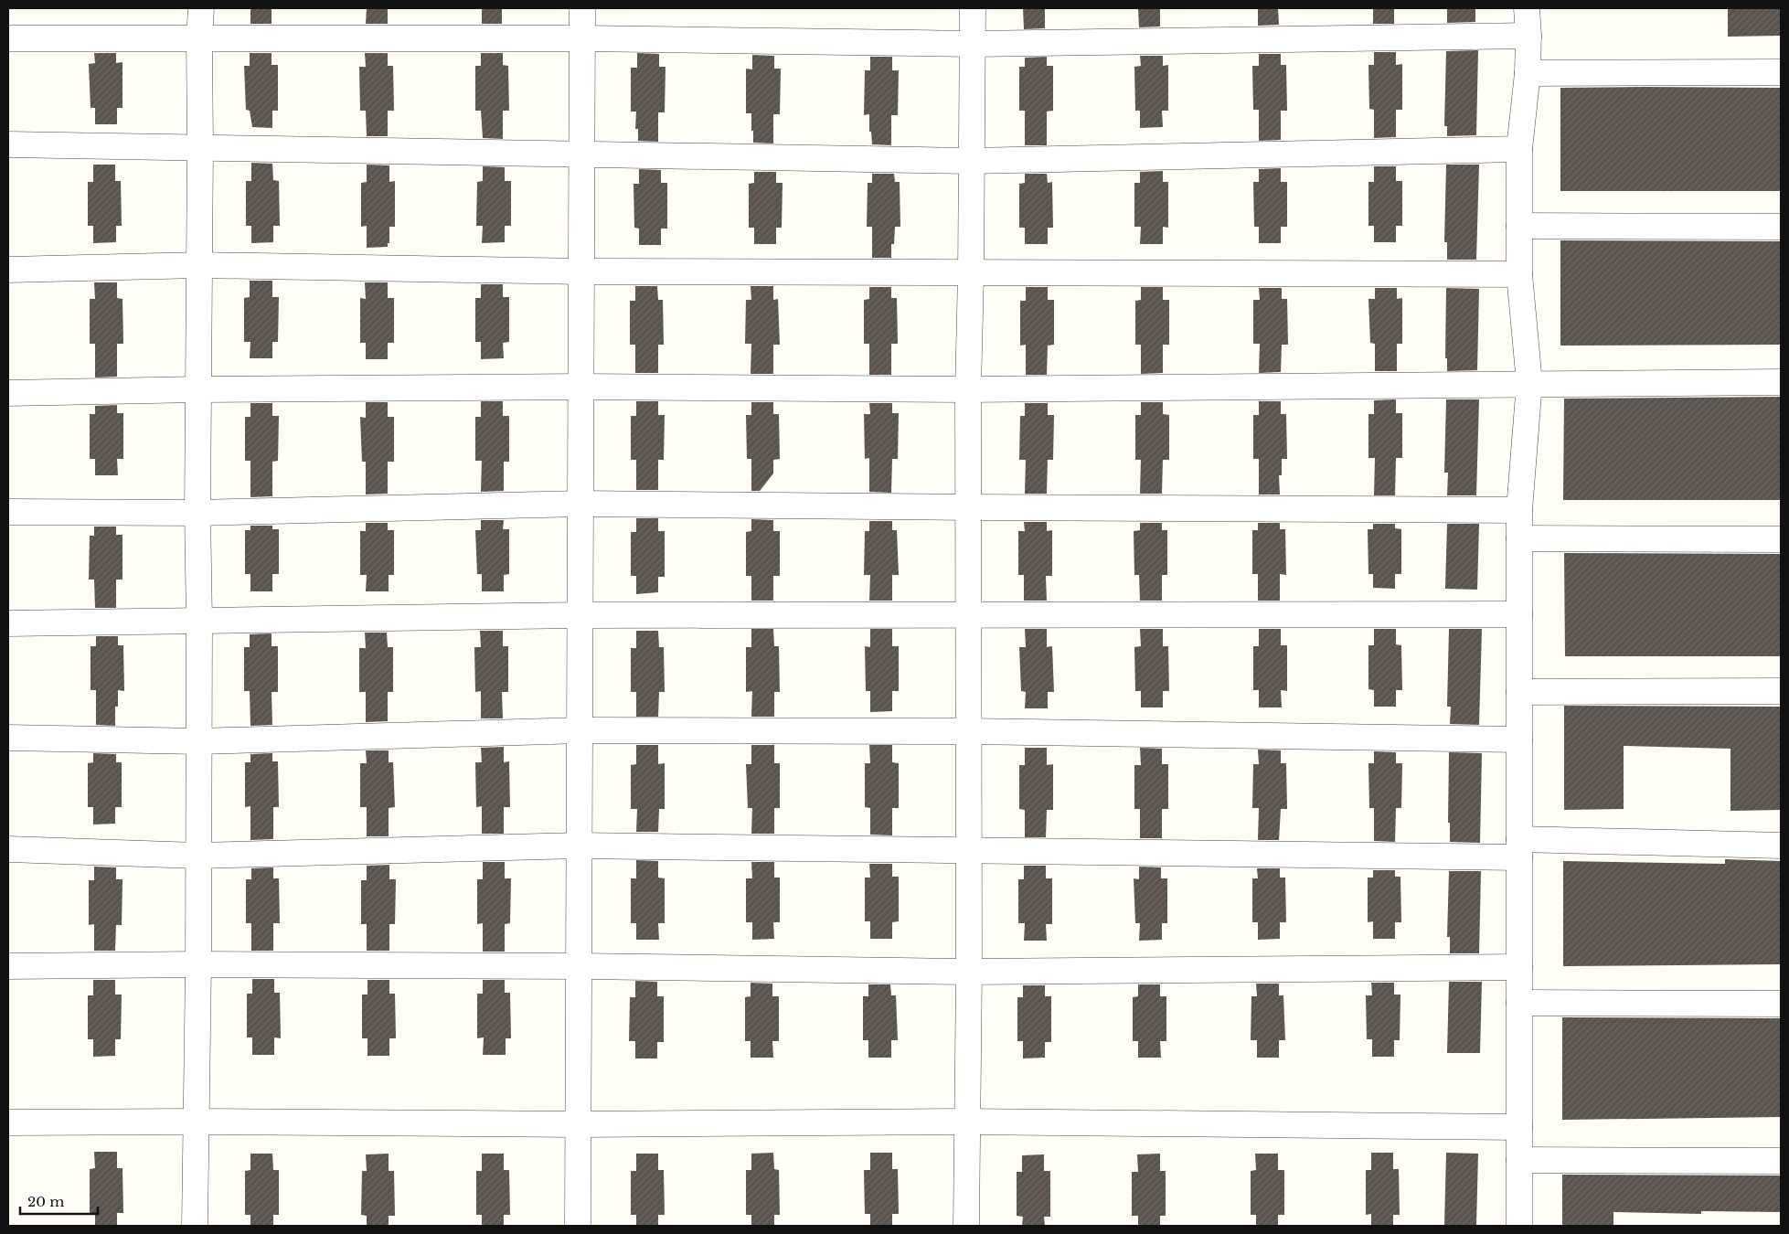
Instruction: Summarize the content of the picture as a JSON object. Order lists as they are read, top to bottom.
{
  "scale_bar": "20 m"
}
